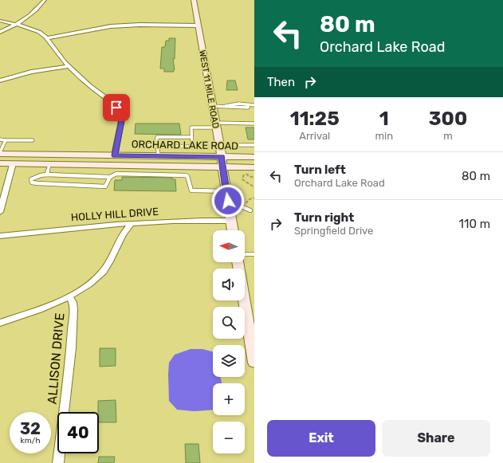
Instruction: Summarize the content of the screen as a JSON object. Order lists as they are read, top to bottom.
{
  "streets": {
    "street": [
      "WEST 11 MILE ROAD",
      "ORCHARD LAKE ROAD",
      "HOLLY HILL DRIVE",
      "ALLISON DRIVE"
    ]
  },
  "crossings": [
    ["WEST 11 MILE ROAD", "ORCHARD LAKE ROAD"],
    ["WEST 11 MILE ROAD", "HOLLY HILL DRIVE"]
  ],
  "north": "left",
  "page": {
    "turn": ["80 m", "Orchard Lake Road"],
    "then": "Then",
    "eta": [
      "11:25",
      "Arrival",
      "1",
      "min",
      "300",
      "m"
    ],
    "list": [
      {
        "name": "Turn left",
        "note": "Orchard Lake Road",
        "value": "80 m"
      },
      {
        "name": "Turn right",
        "note": "Springfield Drive",
        "value": "110 m"
      }
    ],
    "map_buttons": ["+", "−"],
    "speed": "32 km/h",
    "limit": "40",
    "buttons": ["Exit", "Share"]
  }
}
